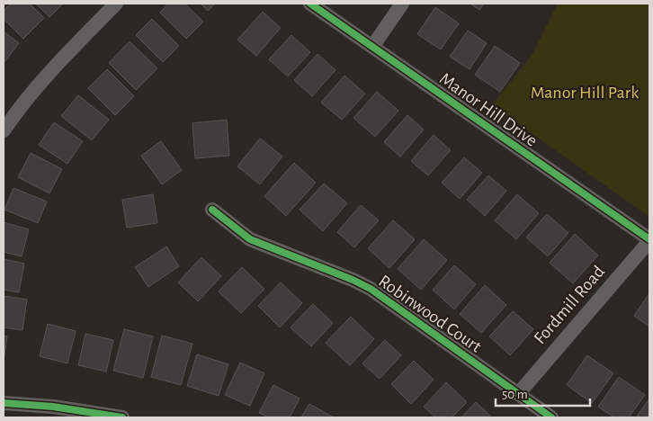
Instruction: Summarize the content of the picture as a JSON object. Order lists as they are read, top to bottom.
{
  "streets": {
    "street": ["Manor Hill Drive", "Fordmill Road", "Robinwood Court"]
  },
  "crossings": [
    ["Manor Hill Drive", "Fordmill Road"],
    ["Fordmill Road", "Robinwood Court"]
  ],
  "parks": ["Manor Hill Park"],
  "scale_bar": "50 m"
}
